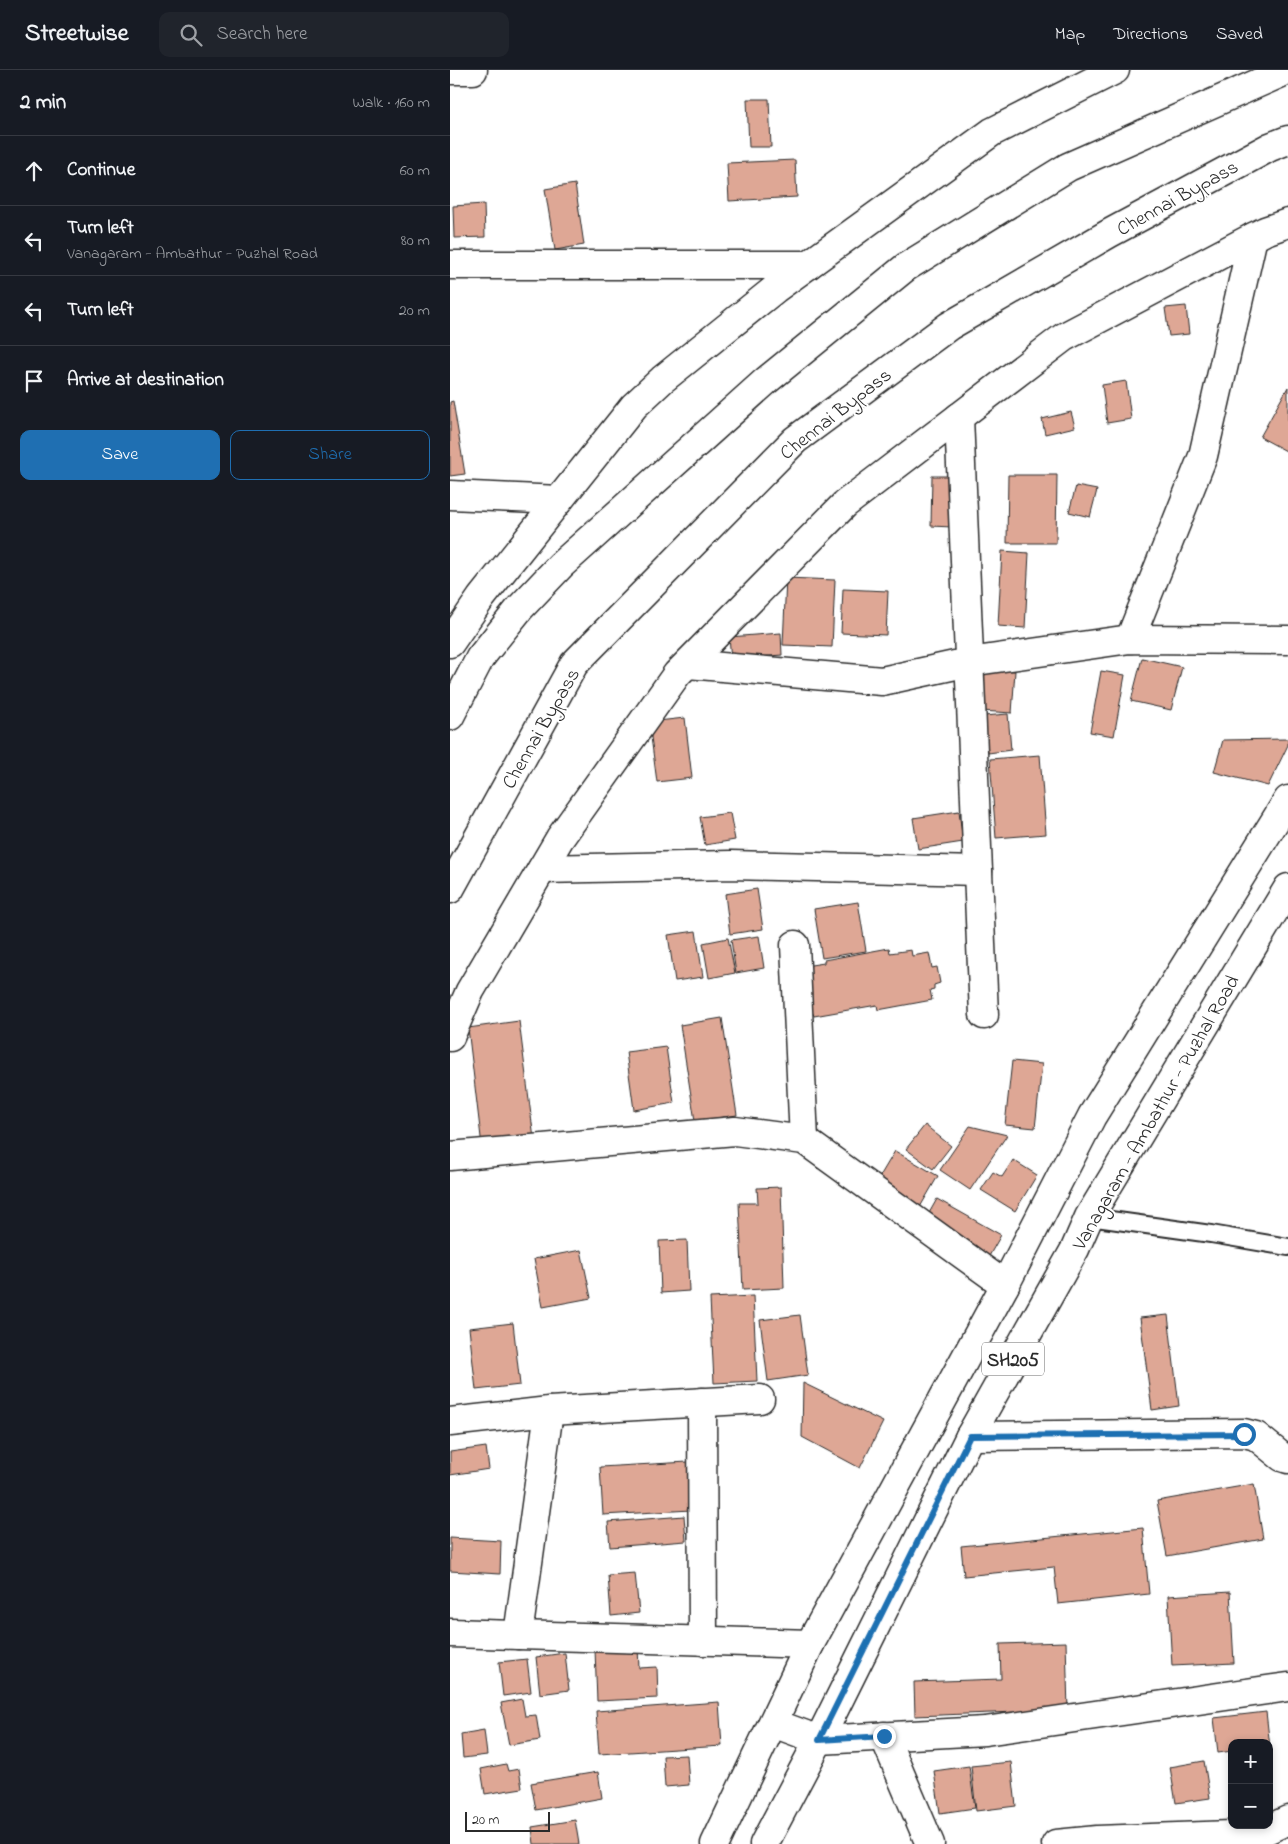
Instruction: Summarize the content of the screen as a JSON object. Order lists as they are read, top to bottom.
{
  "streets": {
    "main road": ["Chennai Bypass", "Vanagaram - Ambathur - Puzhal Road", "SH205"]
  },
  "scale_bar": "20 m",
  "page": {
    "header": "Streetwise",
    "search": "Search here",
    "nav": ["Map", "Directions", "Saved"],
    "heading": ["2 min", "Walk · 160 m"],
    "list": [
      ["Continue", "60 m"],
      ["Turn left", "Vanagaram - Ambathur - Puzhal Road", "80 m"],
      ["Turn left", "20 m"],
      "Arrive at destination"
    ],
    "buttons": ["Save", "Share"],
    "map_buttons": ["+", "−"],
    "scale": "20 m"
  }
}
